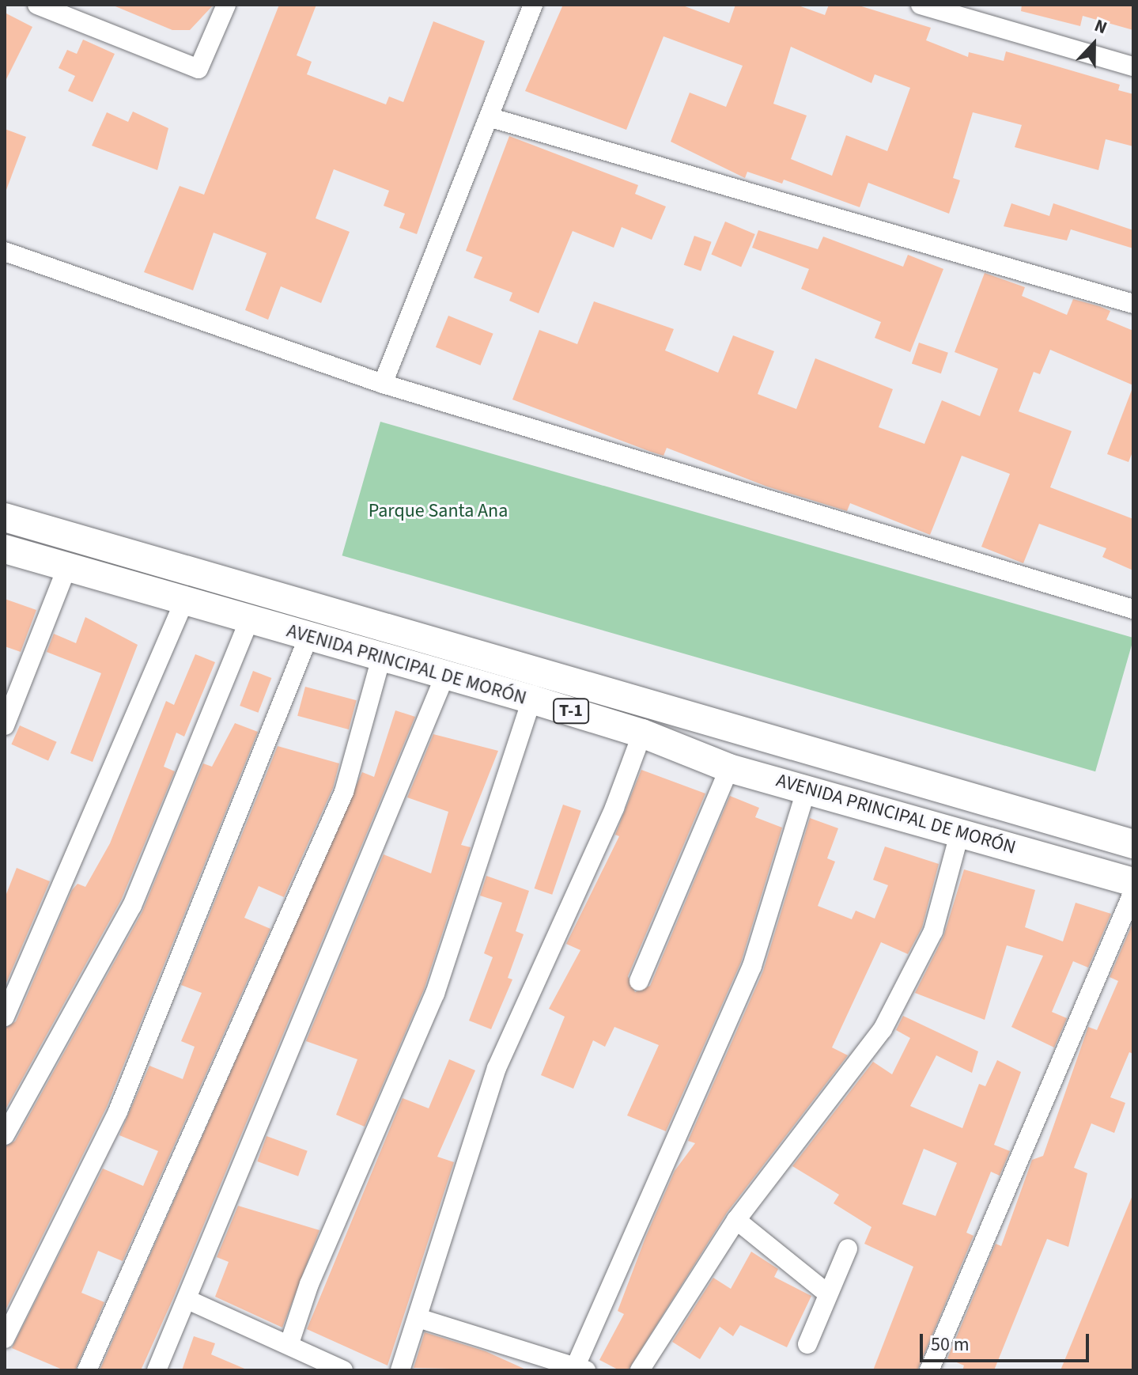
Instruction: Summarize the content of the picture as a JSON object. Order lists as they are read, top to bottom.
{
  "streets": {
    "main road": ["AVENIDA PRINCIPAL DE MORÓN", "T-1"]
  },
  "parks": ["Parque Santa Ana"],
  "scale_bar": "50 m",
  "north": "top"
}
